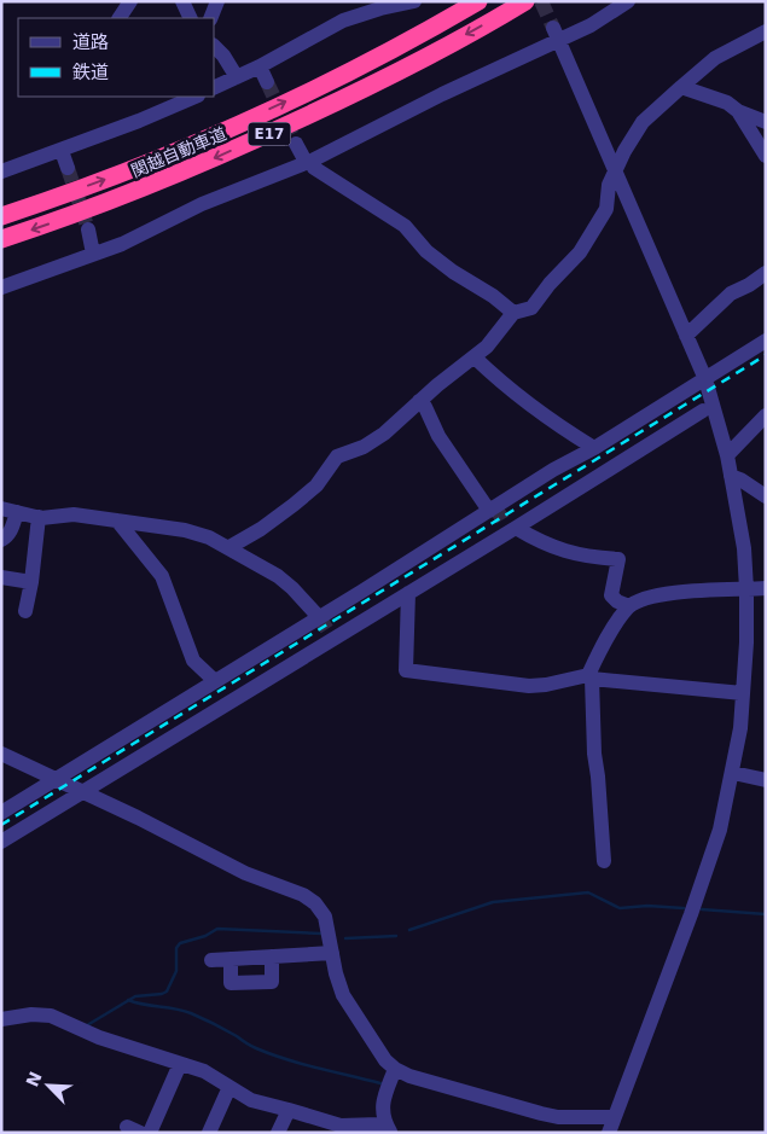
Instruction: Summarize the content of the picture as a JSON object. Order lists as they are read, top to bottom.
{
  "streets": {
    "highway": ["E17", "関越自動車道"]
  },
  "legend": ["道路", "鉄道"],
  "north": "top left"
}
